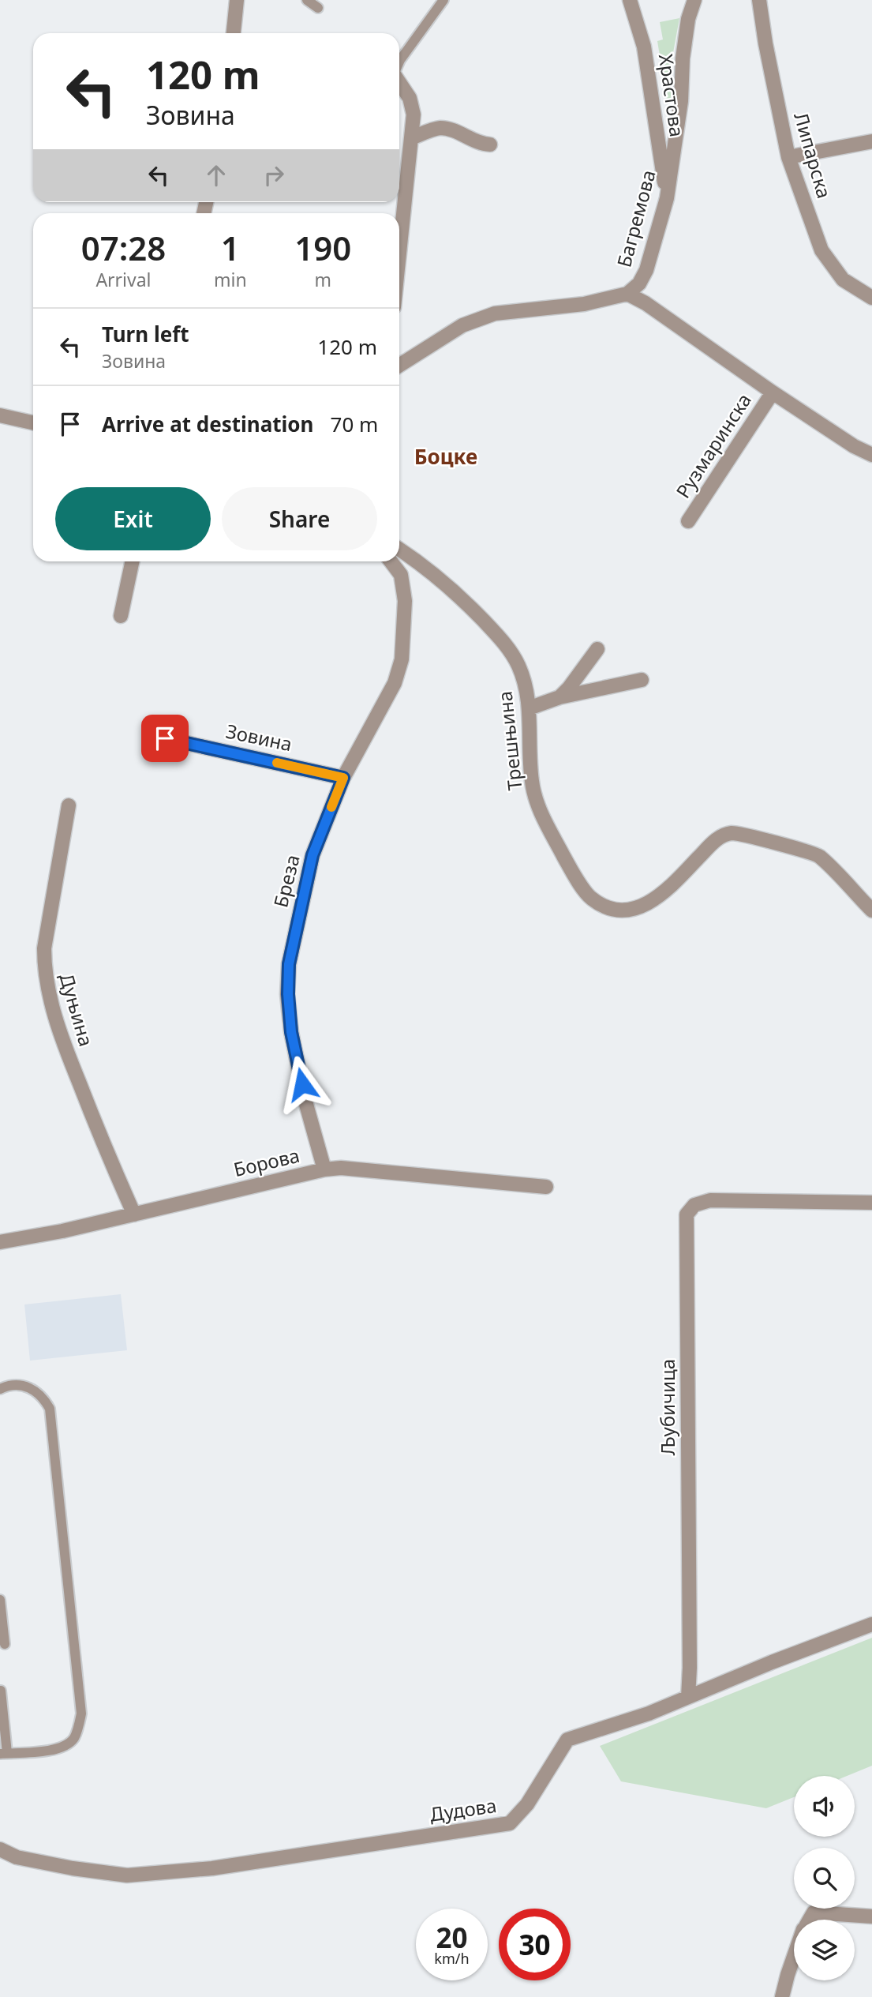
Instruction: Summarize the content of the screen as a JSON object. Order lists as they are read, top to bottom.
{
  "streets": {
    "street": [
      "Храстова",
      "Липарска",
      "Багремова",
      "Рузмаринска",
      "Зовина",
      "Трешњина",
      "Бреза",
      "Дуњина",
      "Борова",
      "Љубичица",
      "Дудова"
    ]
  },
  "crossings": [
    ["Храстова", "Багремова"],
    ["Зовина", "Бреза"],
    ["Бреза", "Борова"],
    ["Дуњина", "Борова"],
    ["Љубичица", "Дудова"]
  ],
  "districts": ["Боцке"],
  "page": {
    "turn": ["120 m", "Зовина"],
    "eta": [
      "07:28",
      "Arrival",
      "1",
      "min",
      "190",
      "m"
    ],
    "list": [
      {
        "name": "Turn left",
        "note": "Зовина",
        "value": "120 m"
      },
      {
        "name": "Arrive at destination",
        "value": "70 m"
      }
    ],
    "buttons": ["Exit", "Share"],
    "speed": "20 km/h",
    "limit": "30"
  }
}
